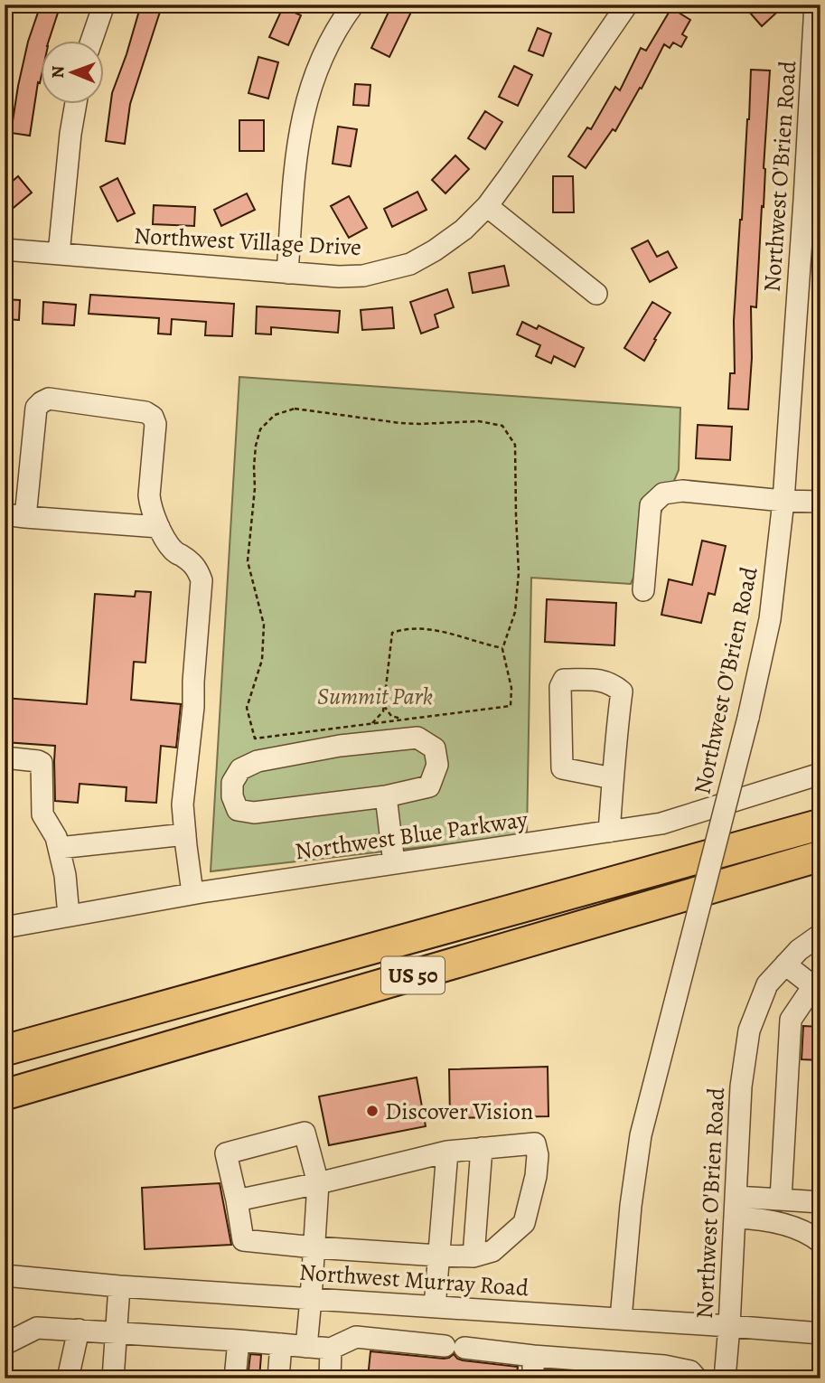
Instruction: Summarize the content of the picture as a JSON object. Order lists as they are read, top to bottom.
{
  "streets": {
    "highway": ["US 50"],
    "street": [
      "Northwest O'Brien Road",
      "Northwest Village Drive",
      "Northwest Blue Parkway",
      "Northwest Murray Road"
    ]
  },
  "crossings": [
    ["Northwest O'Brien Road", "Northwest Murray Road"]
  ],
  "parks": ["Summit Park"],
  "places": ["Discover Vision"],
  "north": "left"
}
